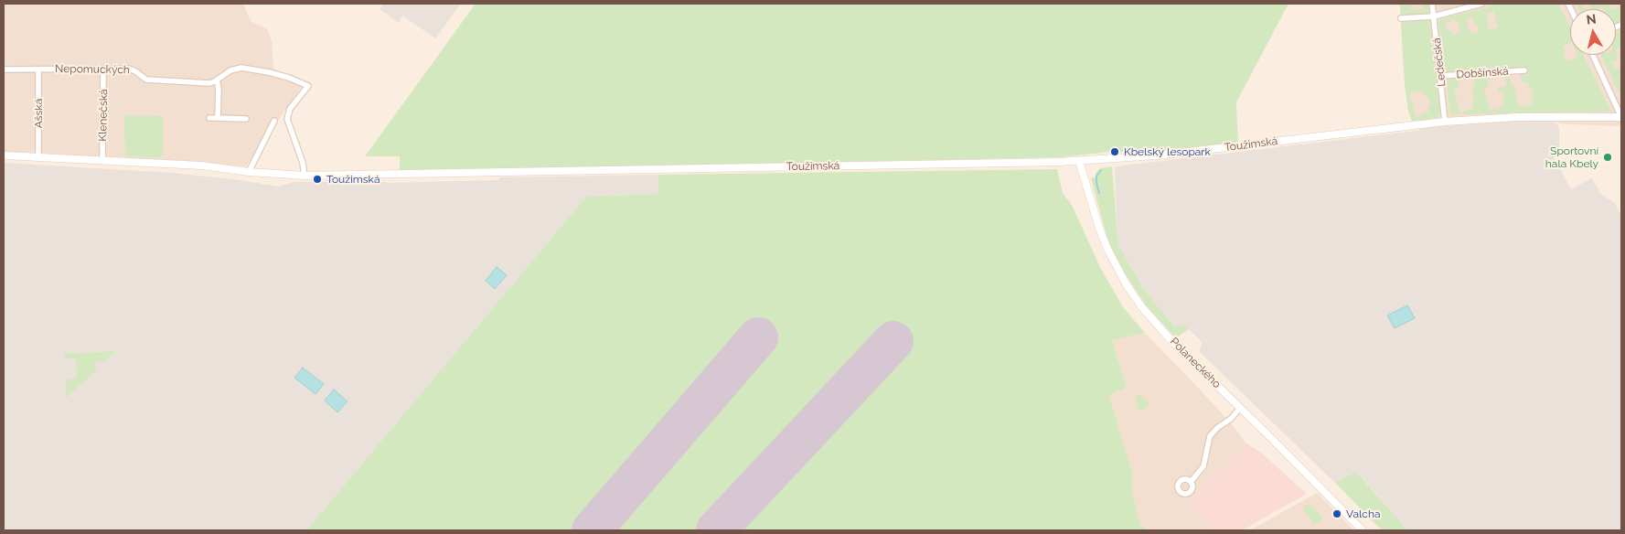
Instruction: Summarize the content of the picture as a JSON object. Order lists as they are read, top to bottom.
{
  "streets": {
    "street": [
      "Ledečská",
      "Nepomuckých",
      "Dobšínská",
      "Ašská",
      "Klenečská",
      "Toužimská",
      "Polaneckého"
    ]
  },
  "crossings": [
    ["Ledečská", "Dobšínská"],
    ["Ledečská", "Toužimská"],
    ["Nepomuckých", "Ašská"],
    ["Nepomuckých", "Klenečská"],
    ["Nepomuckých", "Toužimská"],
    ["Ašská", "Toužimská"],
    ["Klenečská", "Toužimská"],
    ["Toužimská", "Polaneckého"]
  ],
  "places": [
    "Kbelský lesopark",
    "Sportovní hala Kbely",
    "Toužimská",
    "Valcha"
  ],
  "north": "top"
}
